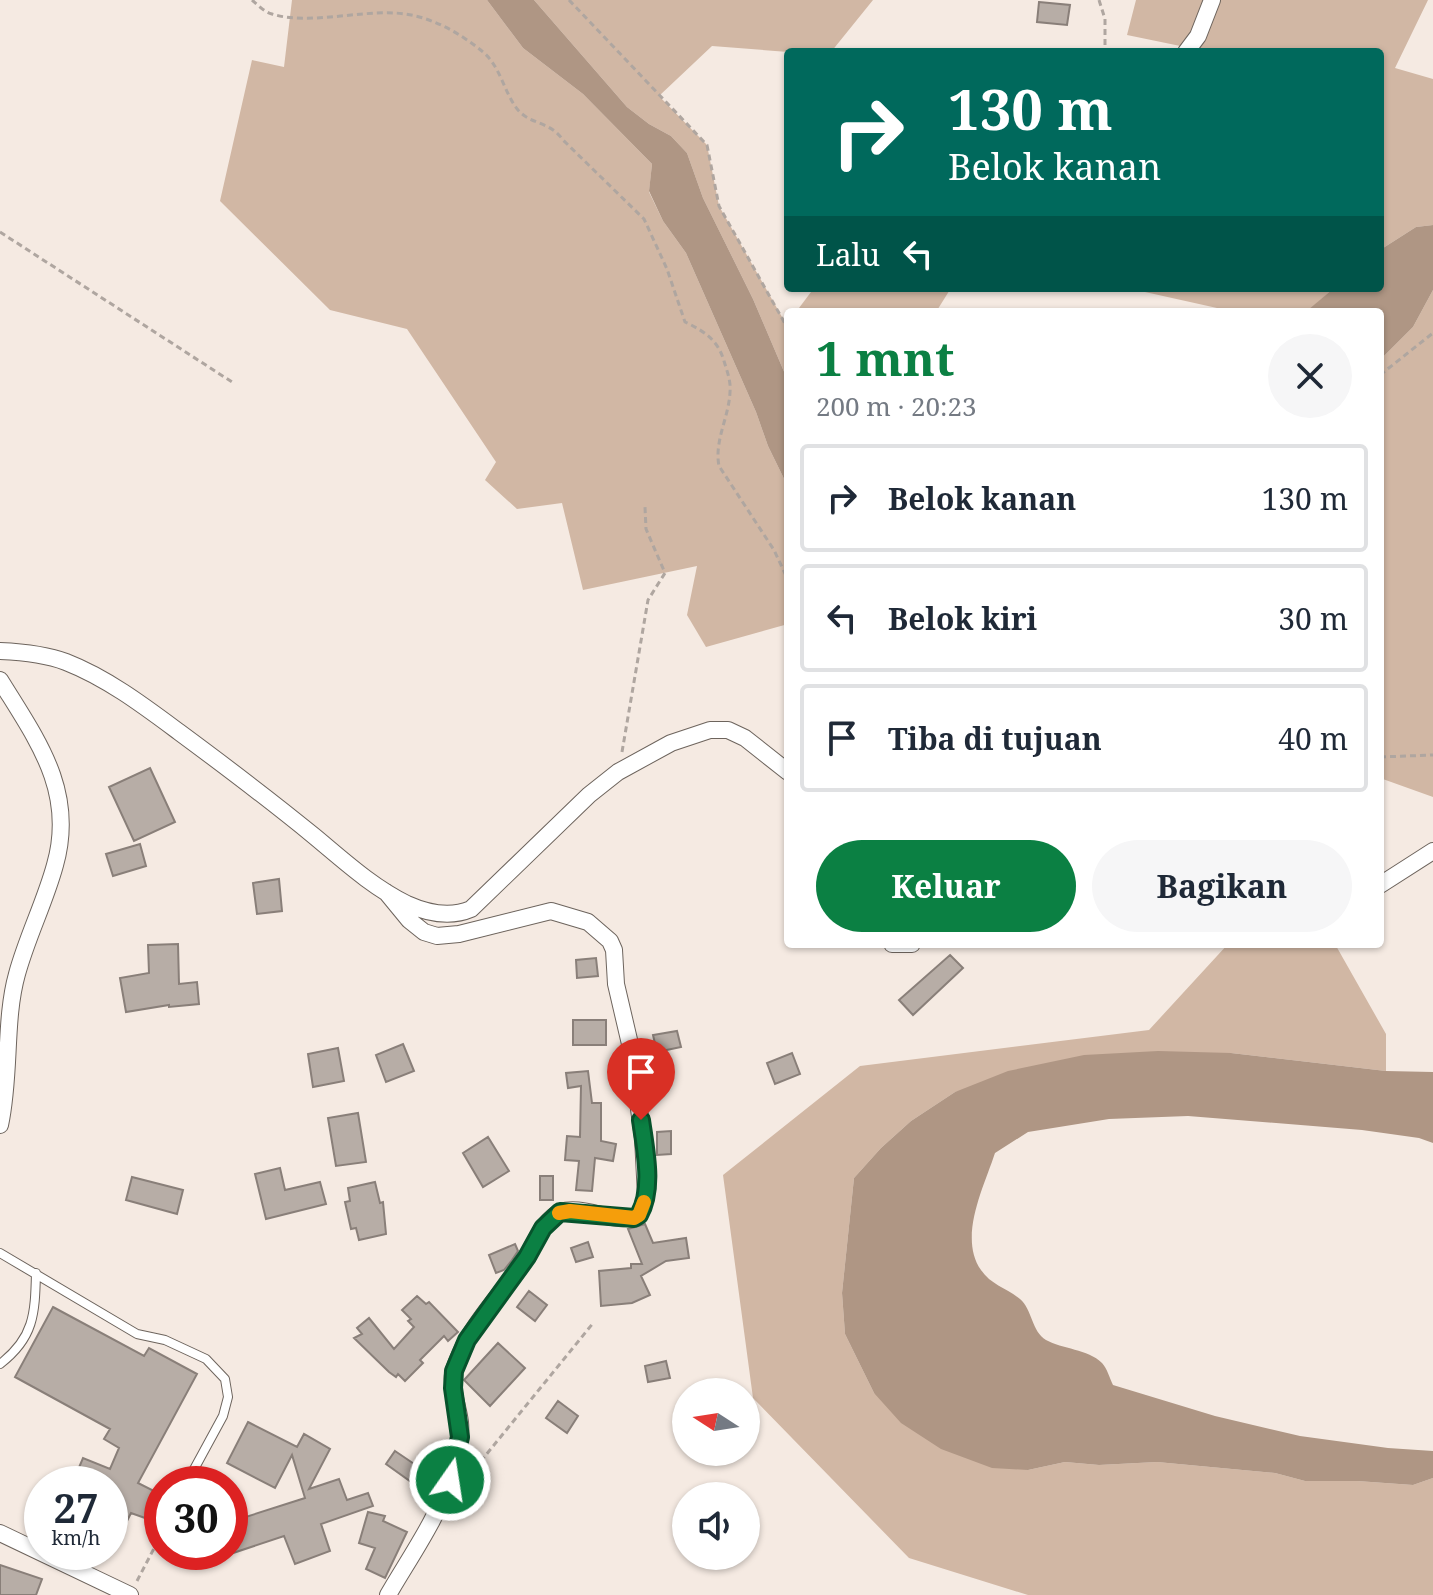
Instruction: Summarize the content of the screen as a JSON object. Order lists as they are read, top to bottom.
{
  "north": "left",
  "page": {
    "turn": ["130 m", "Belok kanan"],
    "then": "Lalu",
    "heading": ["1 mnt", "200 m · 20:23"],
    "list": [
      {
        "name": "Belok kanan",
        "value": "130 m"
      },
      {
        "name": "Belok kiri",
        "value": "30 m"
      },
      {
        "name": "Tiba di tujuan",
        "value": "40 m"
      }
    ],
    "buttons": ["Keluar", "Bagikan"],
    "speed": "27 km/h",
    "limit": "30"
  }
}
